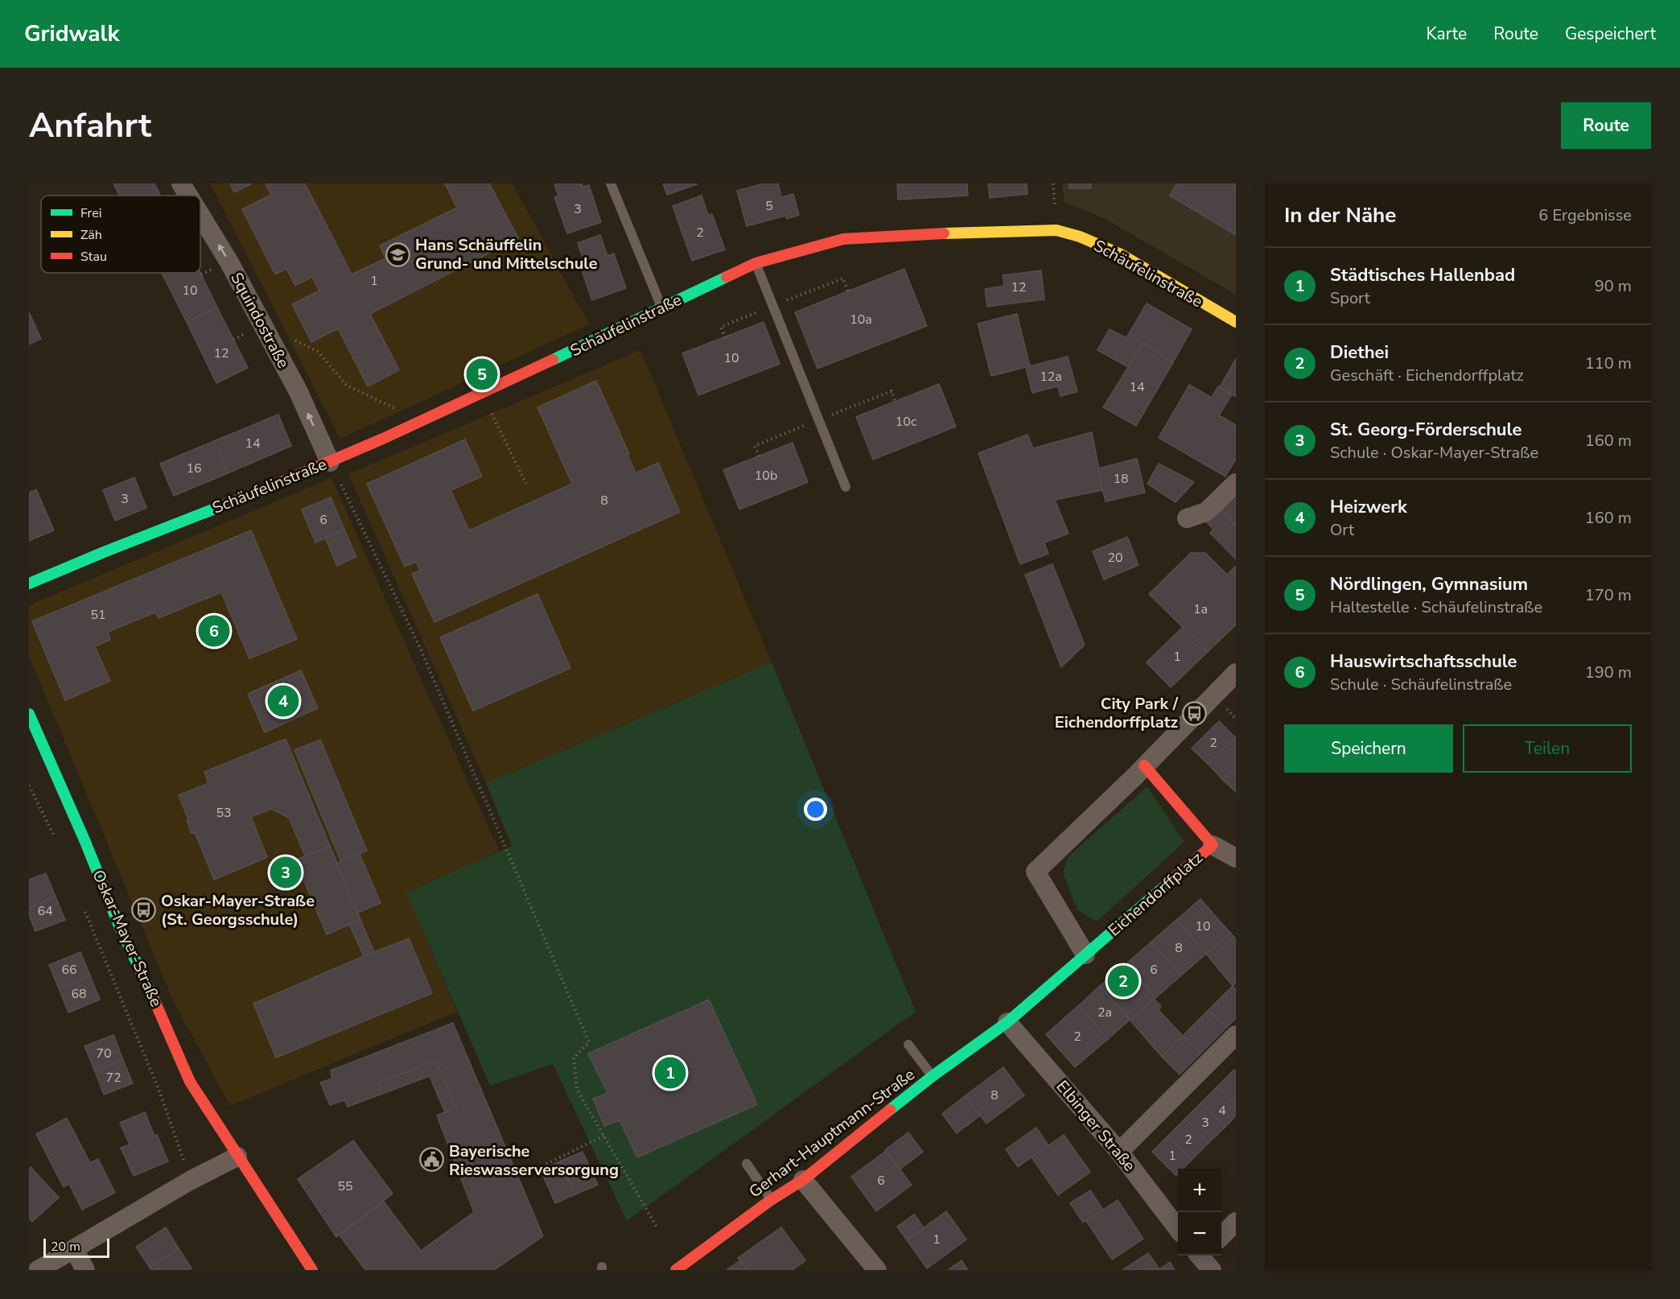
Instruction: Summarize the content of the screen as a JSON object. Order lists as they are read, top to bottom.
{
  "streets": {
    "street": [
      "Schäufelinstraße",
      "Squindostraße",
      "Eichendorffplatz",
      "Oskar-Mayer-Straße",
      "Elbinger Straße",
      "Gerhart-Hauptmann-Straße"
    ]
  },
  "crossings": [
    ["Schäufelinstraße", "Squindostraße"],
    ["Eichendorffplatz", "Elbinger Straße"],
    ["Eichendorffplatz", "Gerhart-Hauptmann-Straße"],
    ["Elbinger Straße", "Gerhart-Hauptmann-Straße"]
  ],
  "one_way": ["Squindostraße"],
  "places": {
    "school or university": ["Hans Schäuffelin Grund- und Mittelschule"],
    "bus stop": ["City Park / Eichendorffplatz", "Oskar-Mayer-Straße (St. Georgsschule)"],
    "public building": ["Bayerische Rieswasserversorgung"]
  },
  "house_numbers": [
    "5",
    "3",
    "2",
    "1",
    "12",
    "10",
    "10a",
    "12",
    "10",
    "12a",
    "14",
    "10c",
    "14",
    "16",
    "10b",
    "18",
    "3",
    "8",
    "6",
    "20",
    "1a",
    "51",
    "1",
    "2",
    "53",
    "64",
    "10",
    "8",
    "66",
    "6",
    "68",
    "2a",
    "2",
    "70",
    "72",
    "8",
    "4",
    "3",
    "2",
    "1",
    "6",
    "55",
    "1"
  ],
  "legend": ["Frei", "Zäh", "Stau"],
  "scale_bar": "20 m",
  "page": {
    "header": "Gridwalk",
    "nav": ["Karte", "Route", "Gespeichert"],
    "buttons": [
      "Route",
      ["Speichern", "Teilen"]
    ],
    "title": "Anfahrt",
    "heading": ["In der Nähe", "6 Ergebnisse"],
    "list": [
      {
        "mark": "1",
        "name": "Städtisches Hallenbad",
        "note": "Sport",
        "value": "90 m"
      },
      {
        "mark": "2",
        "name": "Diethei",
        "note": "Geschäft · Eichendorffplatz",
        "value": "110 m"
      },
      {
        "mark": "3",
        "name": "St. Georg-Förderschule",
        "note": "Schule · Oskar-Mayer-Straße",
        "value": "160 m"
      },
      {
        "mark": "4",
        "name": "Heizwerk",
        "note": "Ort",
        "value": "160 m"
      },
      {
        "mark": "5",
        "name": "Nördlingen, Gymnasium",
        "note": "Haltestelle · Schäufelinstraße",
        "value": "170 m"
      },
      {
        "mark": "6",
        "name": "Hauswirtschaftsschule",
        "note": "Schule · Schäufelinstraße",
        "value": "190 m"
      }
    ],
    "pins": [
      "5",
      "6",
      "4",
      "3",
      "2",
      "1"
    ],
    "map_buttons": ["+", "−"],
    "scale": "20 m"
  }
}
